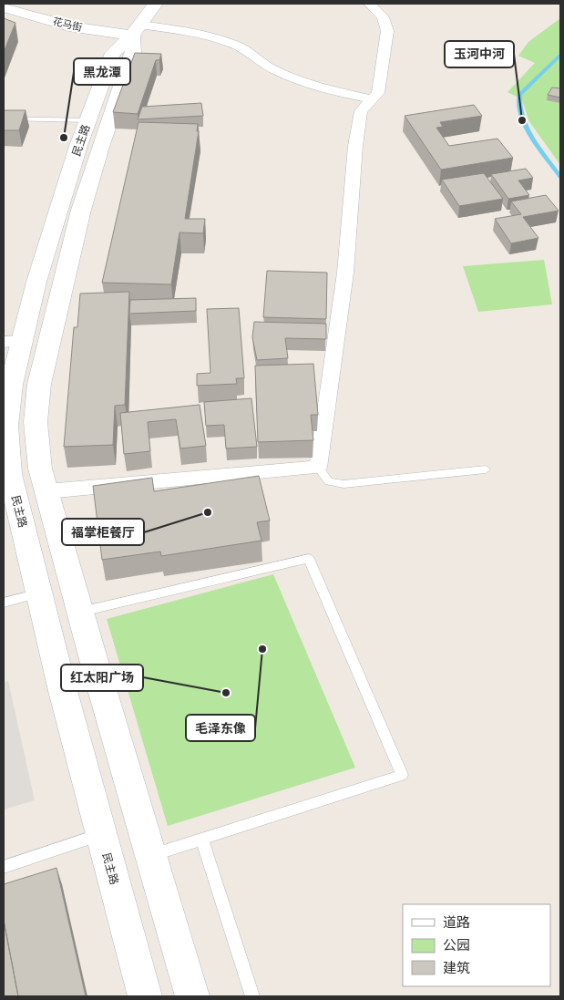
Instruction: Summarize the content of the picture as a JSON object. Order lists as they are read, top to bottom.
{
  "streets": {
    "main road": ["花马街", "民主路"]
  },
  "crossings": [
    ["花马街", "民主路"]
  ],
  "places": [
    "玉河中河",
    "黑龙潭",
    "福掌柜餐厅",
    "毛泽东像",
    "红太阳广场"
  ],
  "legend": ["道路", "公园", "建筑"]
}
